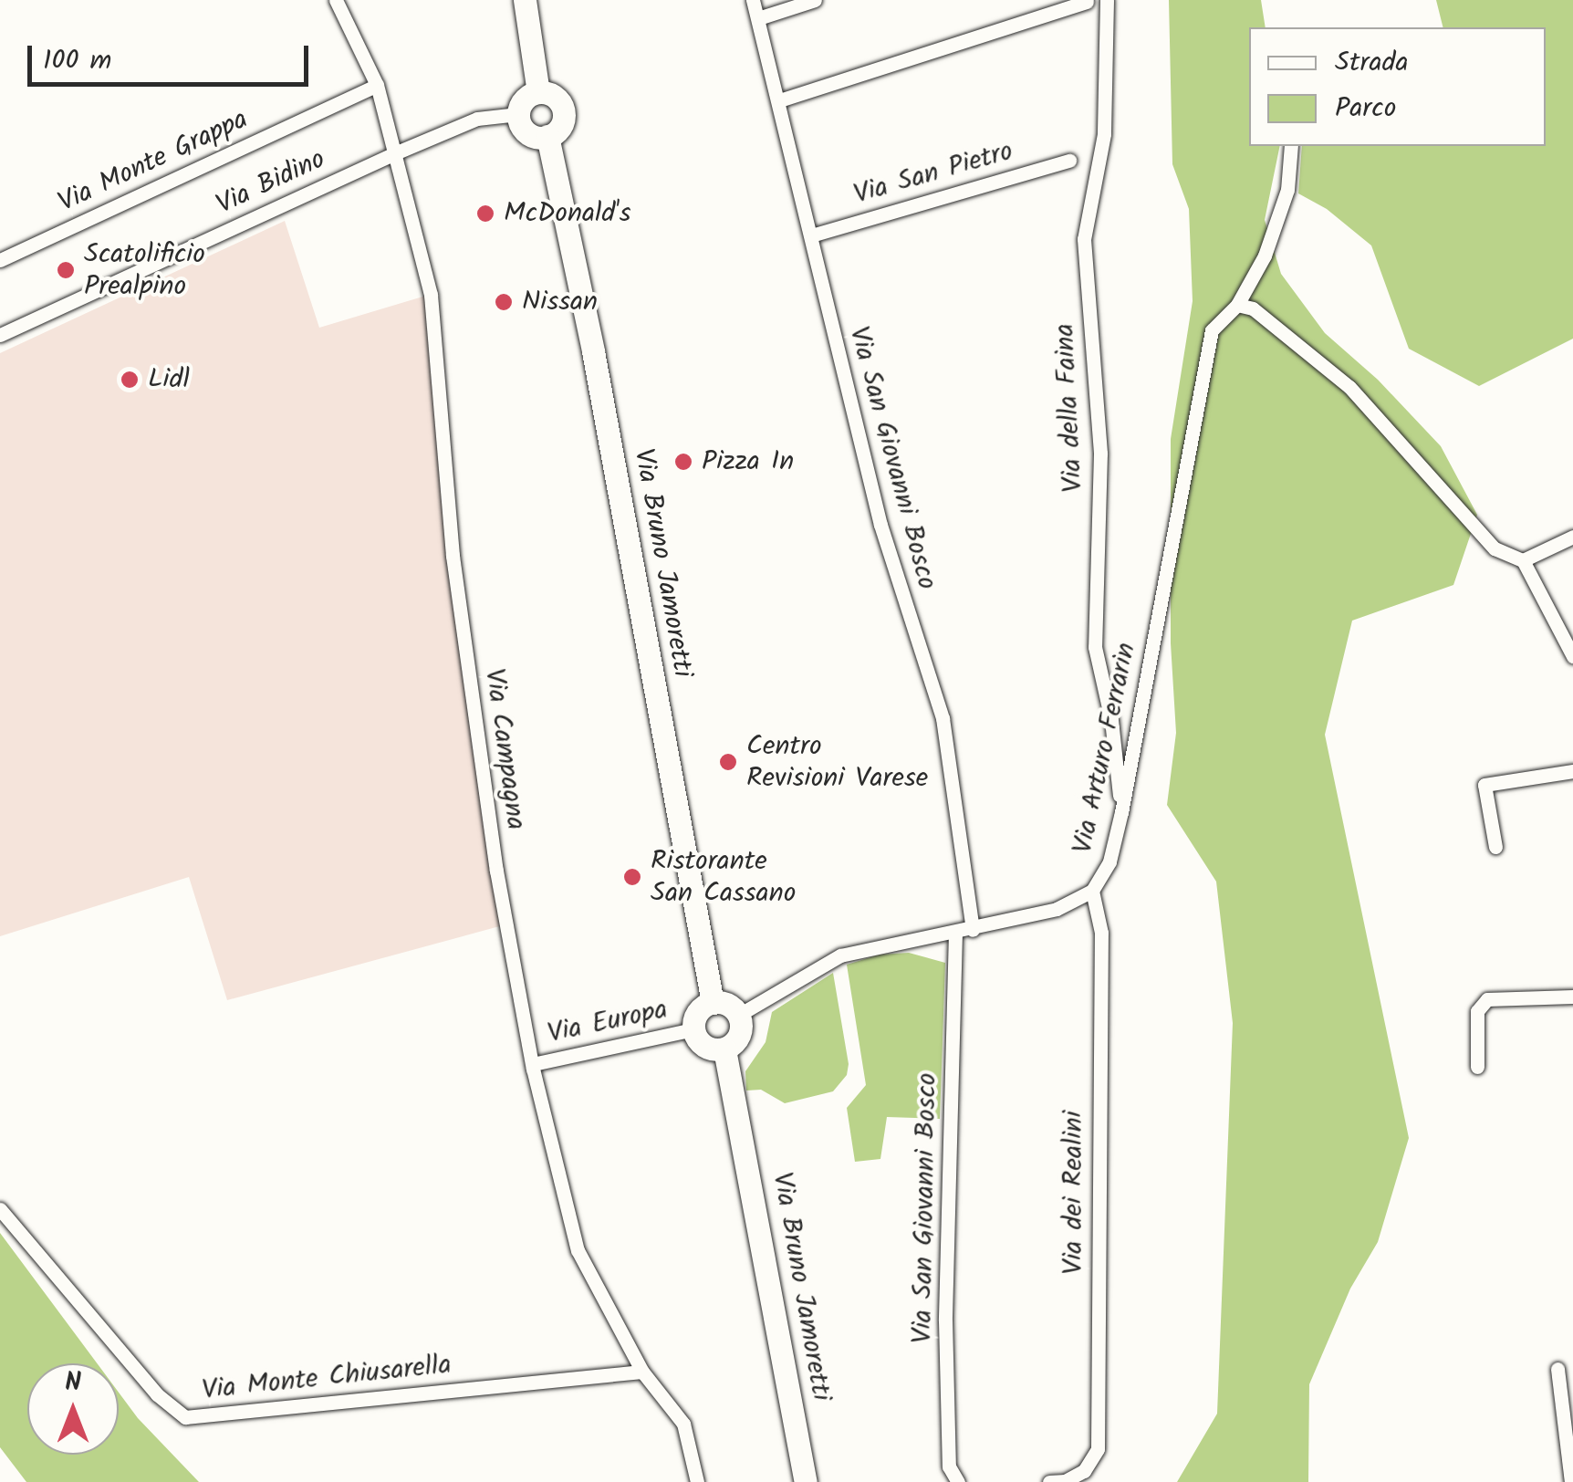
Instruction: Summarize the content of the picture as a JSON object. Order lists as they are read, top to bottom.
{
  "streets": {
    "main road": ["Via Bruno Jamoretti"],
    "street": [
      "Via Monte Grappa",
      "Via San Pietro",
      "Via Bidino",
      "Via della Faina",
      "Via San Giovanni Bosco",
      "Via Arturo Ferrarin",
      "Via Campagna",
      "Via Europa",
      "Via dei Realini",
      "Via Monte Chiusarella"
    ]
  },
  "crossings": [
    ["Via Monte Grappa", "Via Campagna"],
    ["Via San Pietro", "Via San Giovanni Bosco"],
    ["Via Bidino", "Via Bruno Jamoretti"],
    ["Via Bidino", "Via Campagna"],
    ["Via della Faina", "Via Arturo Ferrarin"],
    ["Via San Giovanni Bosco", "Via Arturo Ferrarin"],
    ["Via Bruno Jamoretti", "Via Arturo Ferrarin"],
    ["Via Bruno Jamoretti", "Via Europa"],
    ["Via Arturo Ferrarin", "Via Europa"],
    ["Via Arturo Ferrarin", "Via dei Realini"],
    ["Via Campagna", "Via Europa"],
    ["Via Campagna", "Via Monte Chiusarella"]
  ],
  "places": [
    "McDonald's",
    "Scatolificio Prealpino",
    "Nissan",
    "Lidl",
    "Pizza In",
    "Centro Revisioni Varese",
    "Ristorante San Cassano"
  ],
  "legend": ["Strada", "Parco"],
  "scale_bar": "100 m",
  "north": "top"
}
